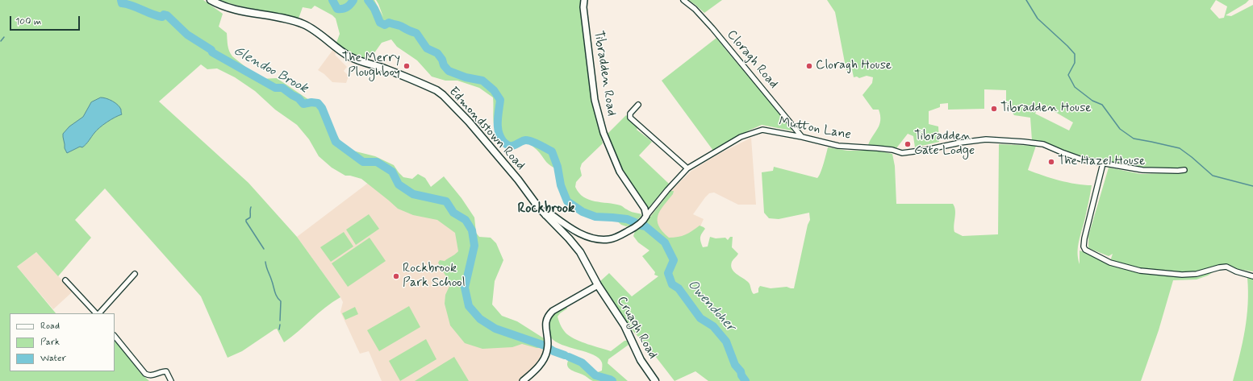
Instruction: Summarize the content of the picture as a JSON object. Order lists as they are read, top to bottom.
{
  "streets": {
    "main road": ["Edmondstown Road", "Cruagh Road"],
    "street": ["Cloragh Road", "Tibradden Road", "Mutton Lane"]
  },
  "crossings": [
    ["Cloragh Road", "Mutton Lane"],
    ["Tibradden Road", "Mutton Lane"],
    ["Edmondstown Road", "Cruagh Road"]
  ],
  "districts": ["Rockbrook"],
  "water": ["Glendoo Brook", "Owendoher"],
  "places": [
    "The Merry Ploughboy",
    "Cloragh House",
    "Tibradden House",
    "Tibradden Gate Lodge",
    "The Hazel House",
    "Rockbrook Park School"
  ],
  "legend": ["Road", "Park", "Water"],
  "scale_bar": "100 m"
}
